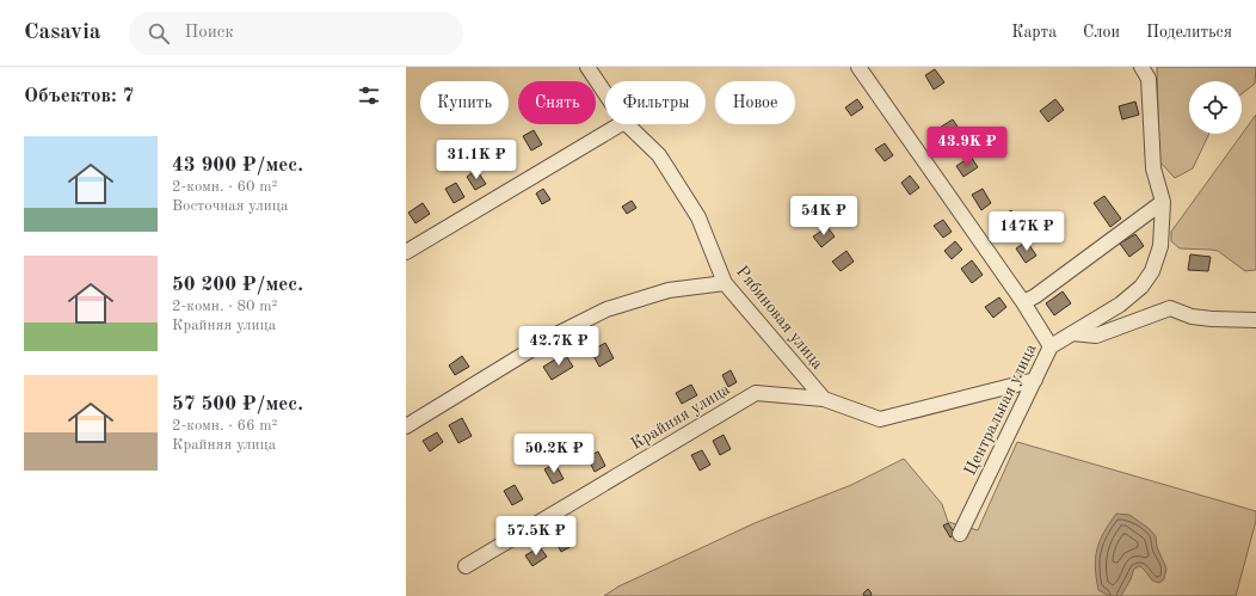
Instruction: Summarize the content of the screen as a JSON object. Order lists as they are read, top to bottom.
{
  "streets": {
    "street": ["Рябиновая улица", "Центральная улица", "Крайняя улица"]
  },
  "crossings": [
    ["Рябиновая улица", "Крайняя улица"],
    ["Центральная улица", "Крайняя улица"]
  ],
  "page": {
    "header": "Casavia",
    "search": "Поиск",
    "nav": ["Карта", "Слои", "Поделиться"],
    "heading": "Объектов: 7",
    "chip": [
      "Купить",
      "Снять",
      "Фильтры",
      "Новое"
    ],
    "list": [
      {
        "name": "43 900 ₽/мес.",
        "note": "2-комн. · 60 m² · Восточная улица"
      },
      {
        "name": "50 200 ₽/мес.",
        "note": "2-комн. · 80 m² · Крайняя улица"
      },
      {
        "name": "57 500 ₽/мес.",
        "note": "2-комн. · 66 m² · Крайняя улица"
      }
    ],
    "price": [
      "43.9K ₽",
      "31.1K ₽",
      "54K ₽",
      "147K ₽",
      "42.7K ₽",
      "50.2K ₽",
      "57.5K ₽"
    ]
  }
}
